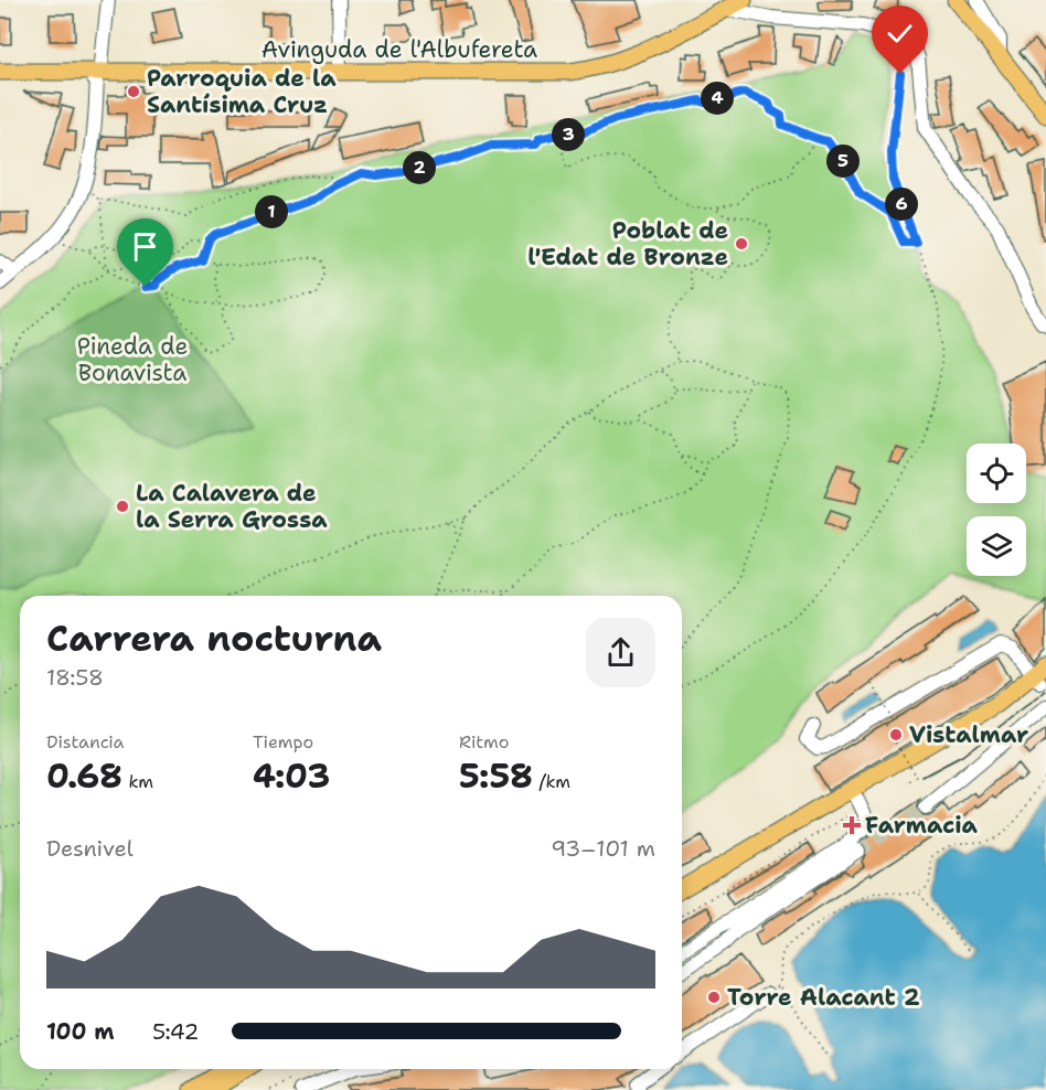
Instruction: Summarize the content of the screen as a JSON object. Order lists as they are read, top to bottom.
{
  "streets": {
    "main road": ["Avinguda de l'Albufereta"]
  },
  "parks": ["Pineda de Bonavista"],
  "places": {
    "other": [
      "Parroquia de la Santísima Cruz",
      "Poblat de l'Edat de Bronze",
      "La Calavera de la Serra Grossa",
      "Vistalmar",
      "Torre Alacant 2"
    ],
    "health": ["Farmacia"]
  },
  "page": {
    "pins": [
      "4",
      "3",
      "5",
      "2",
      "6",
      "1"
    ],
    "heading": ["Carrera nocturna", "18:58"],
    "stats": [
      ["Distancia", "0.68 km"],
      ["Tiempo", "4:03"],
      ["Ritmo", "5:58 /km"]
    ],
    "chart": ["Desnivel", "93–101 m"],
    "list": [
      {
        "name": "100 m",
        "note": "5:42"
      }
    ]
  }
}
